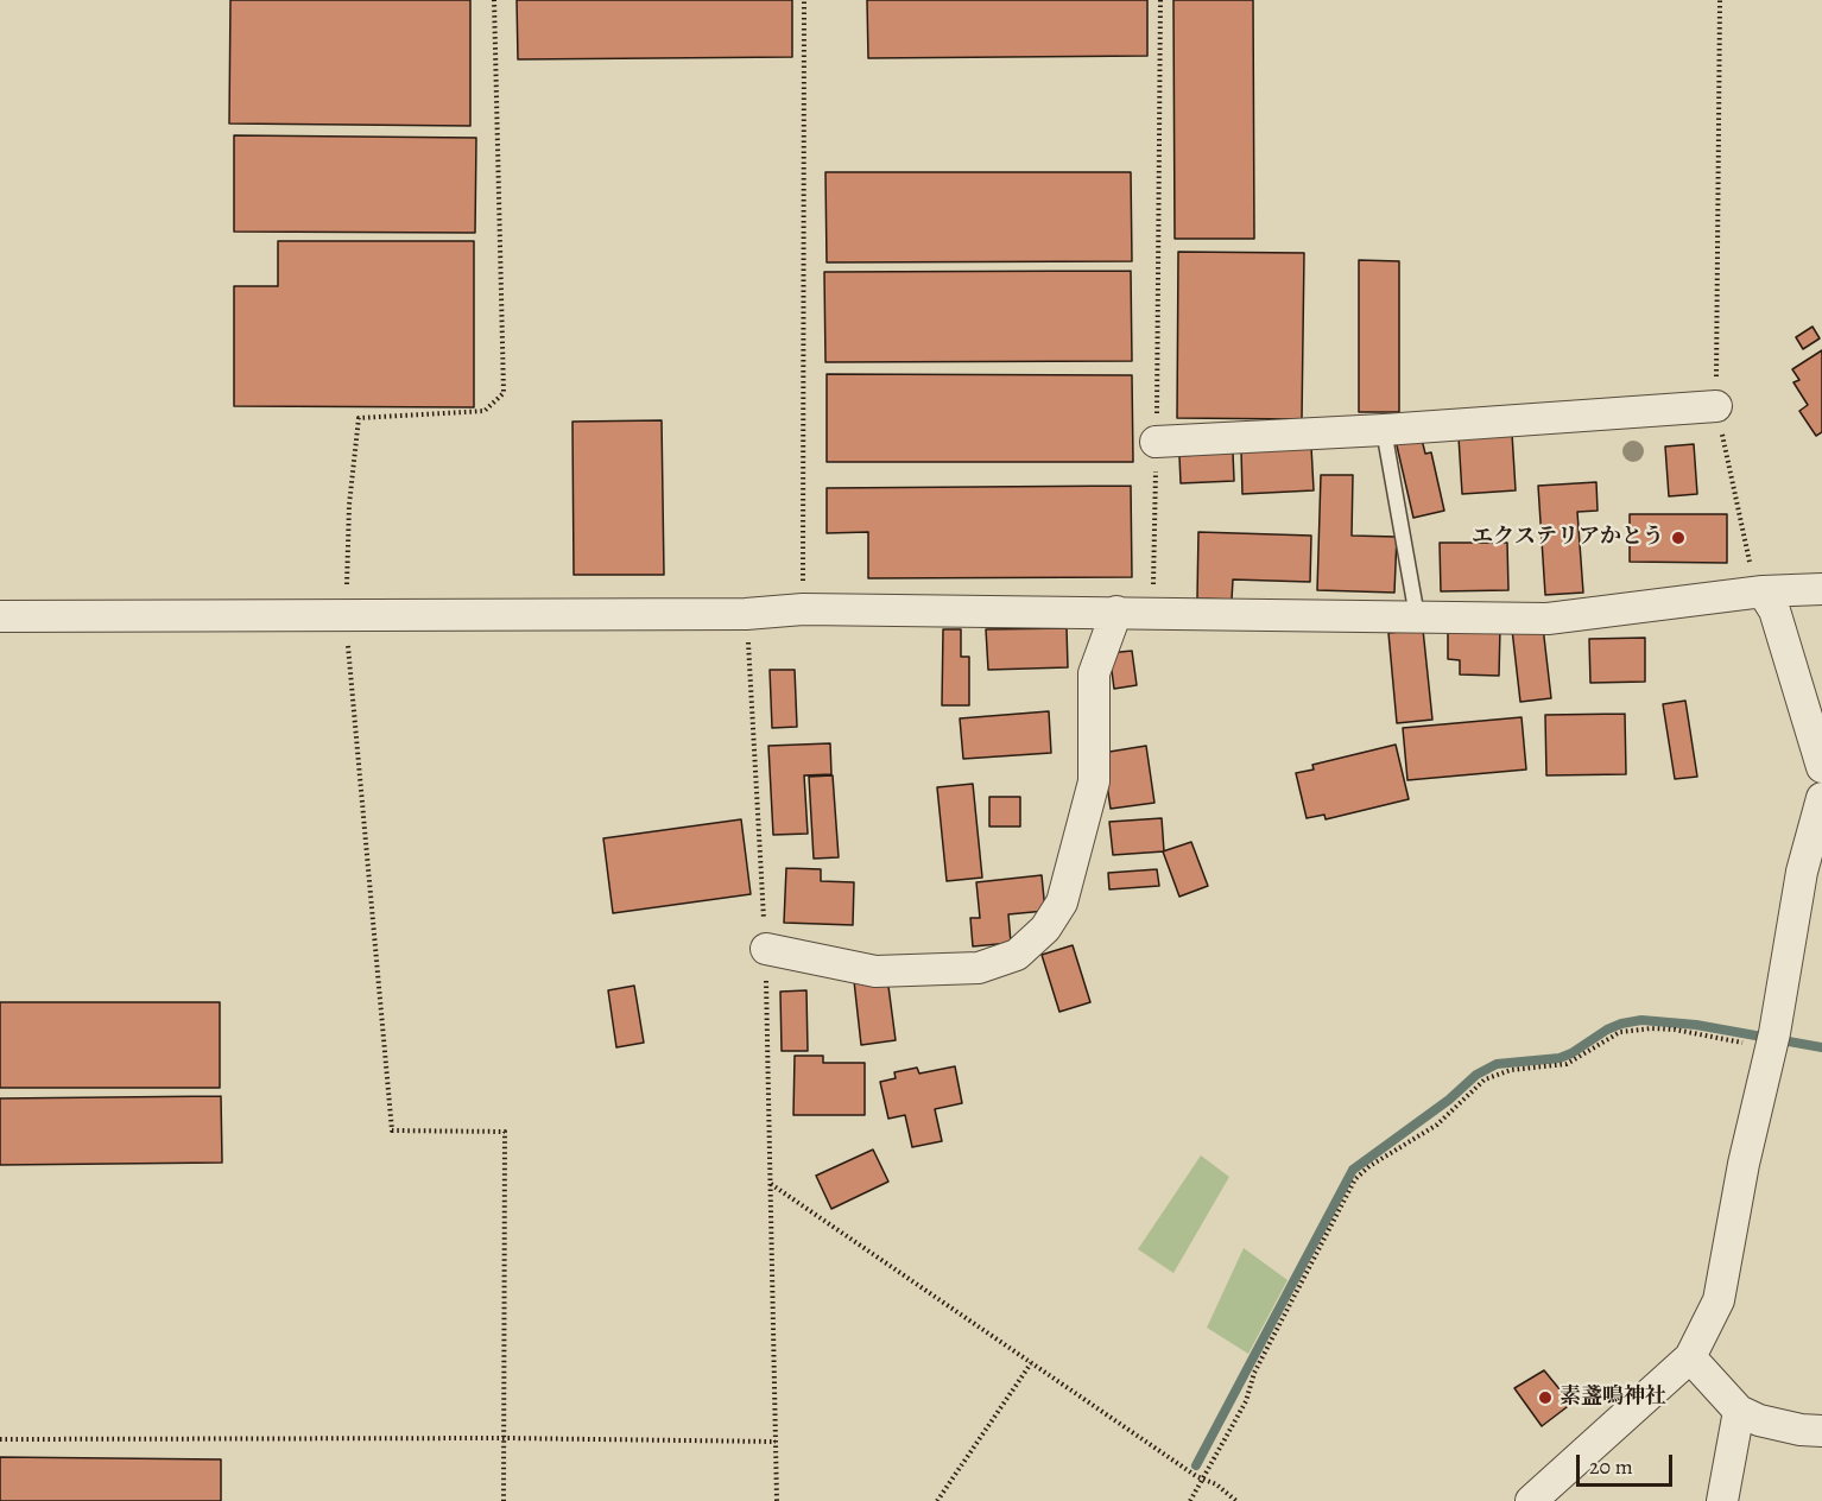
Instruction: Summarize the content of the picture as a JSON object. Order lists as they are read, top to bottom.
{
  "places": ["エクステリアかとう", "素盞鳴神社"],
  "scale_bar": "20 m"
}
